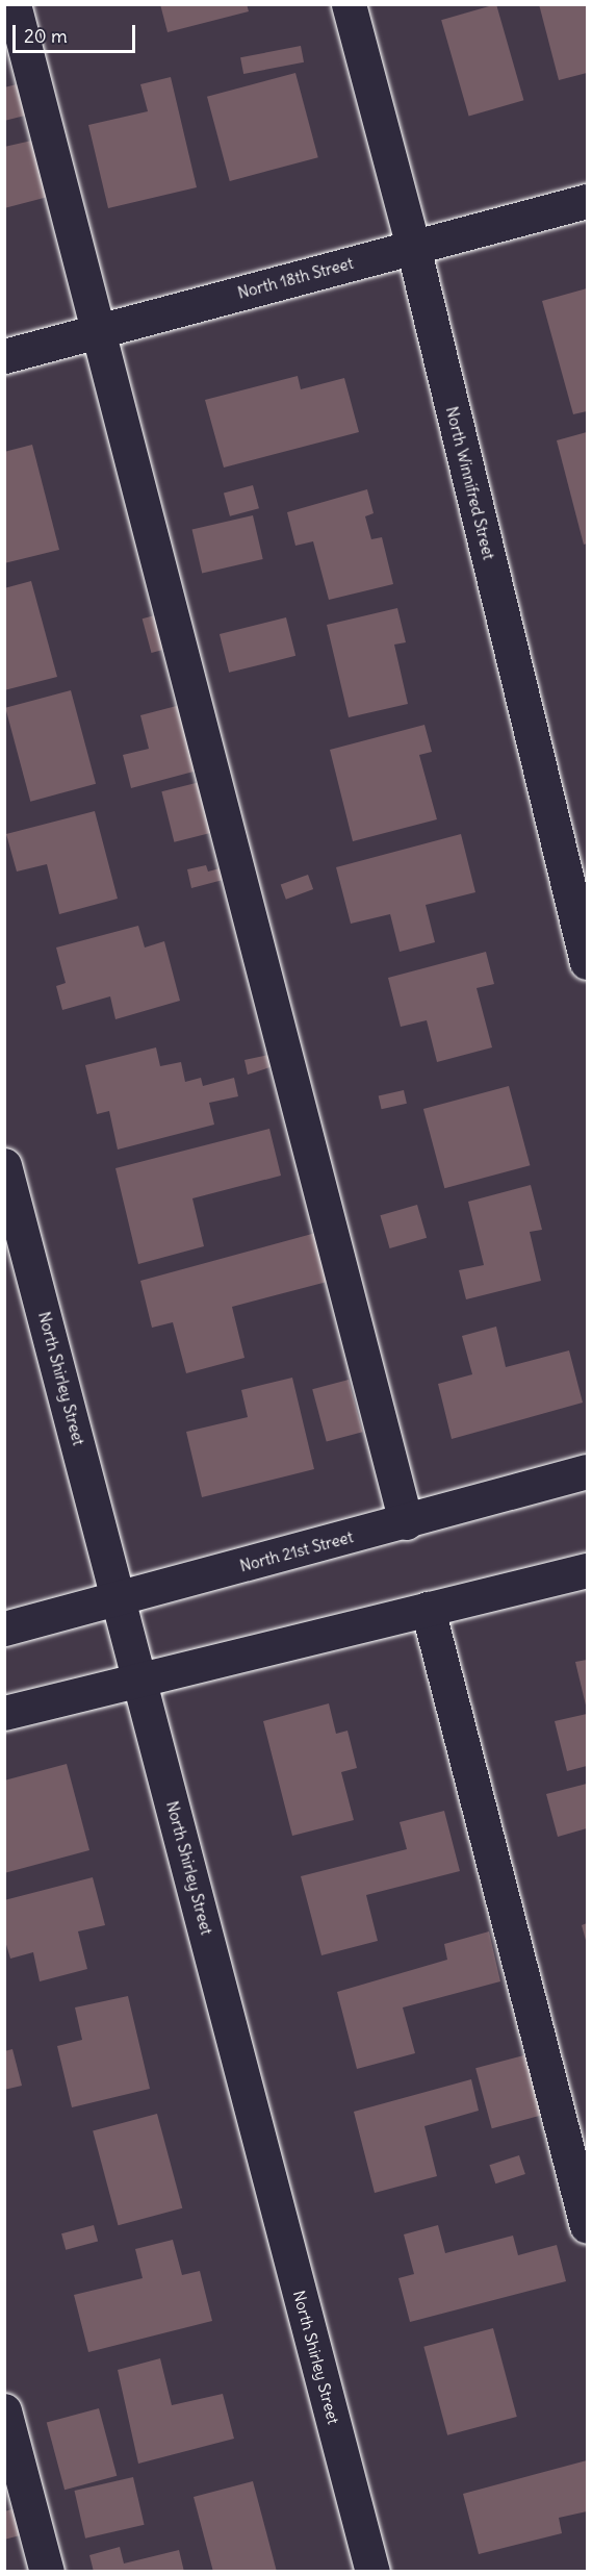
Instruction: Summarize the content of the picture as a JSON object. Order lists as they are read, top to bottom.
{
  "streets": {
    "street": [
      "North 18th Street",
      "North Winnifred Street",
      "North Shirley Street",
      "North 21st Street"
    ]
  },
  "crossings": [
    ["North 18th Street", "North Winnifred Street"],
    ["North Shirley Street", "North 21st Street"]
  ],
  "scale_bar": "20 m"
}
